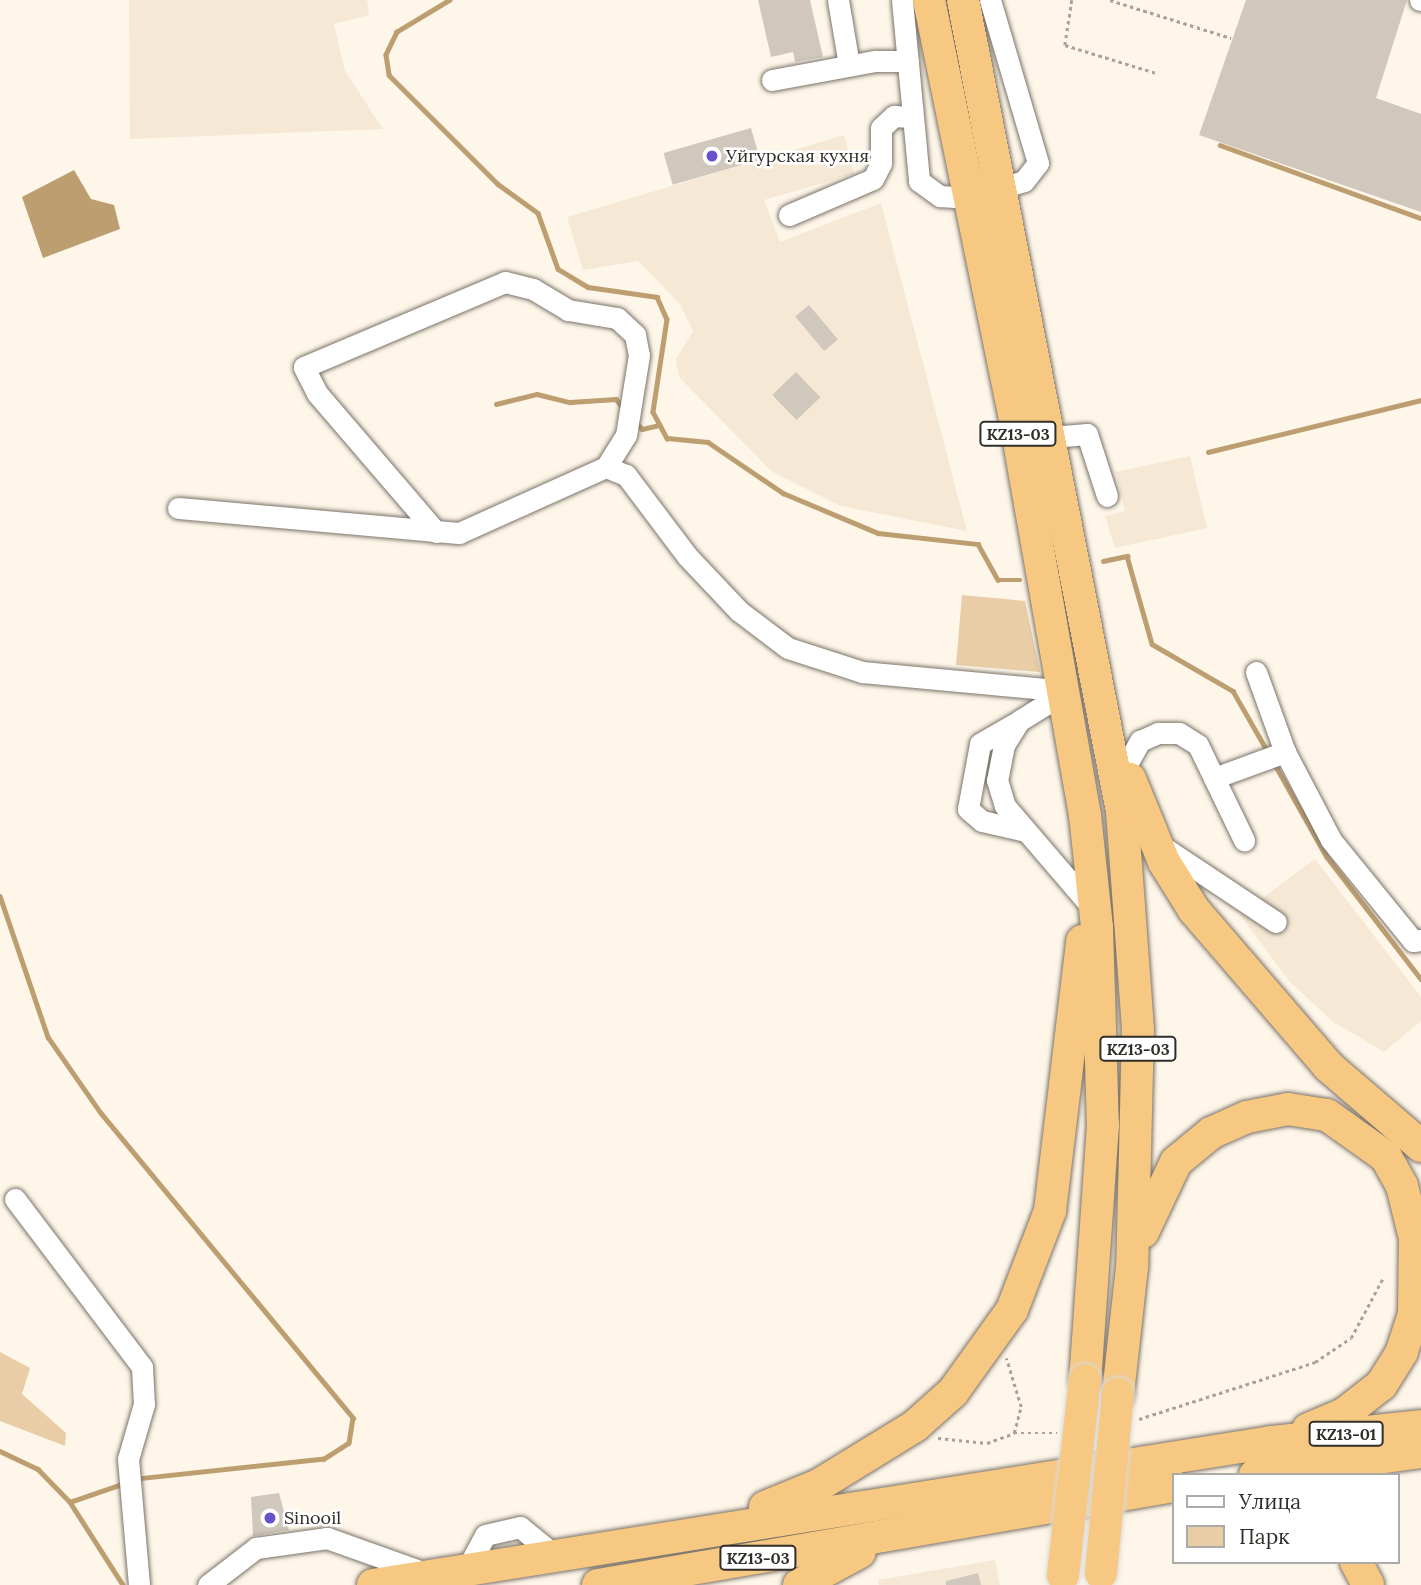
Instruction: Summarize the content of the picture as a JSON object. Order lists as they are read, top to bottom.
{
  "streets": {
    "highway": ["KZ13-03", "KZ13-01"]
  },
  "crossings": [
    ["KZ13-03", "KZ13-01"]
  ],
  "places": ["Уйгурская кухня", "Sinooil"],
  "legend": ["Улица", "Парк"]
}
